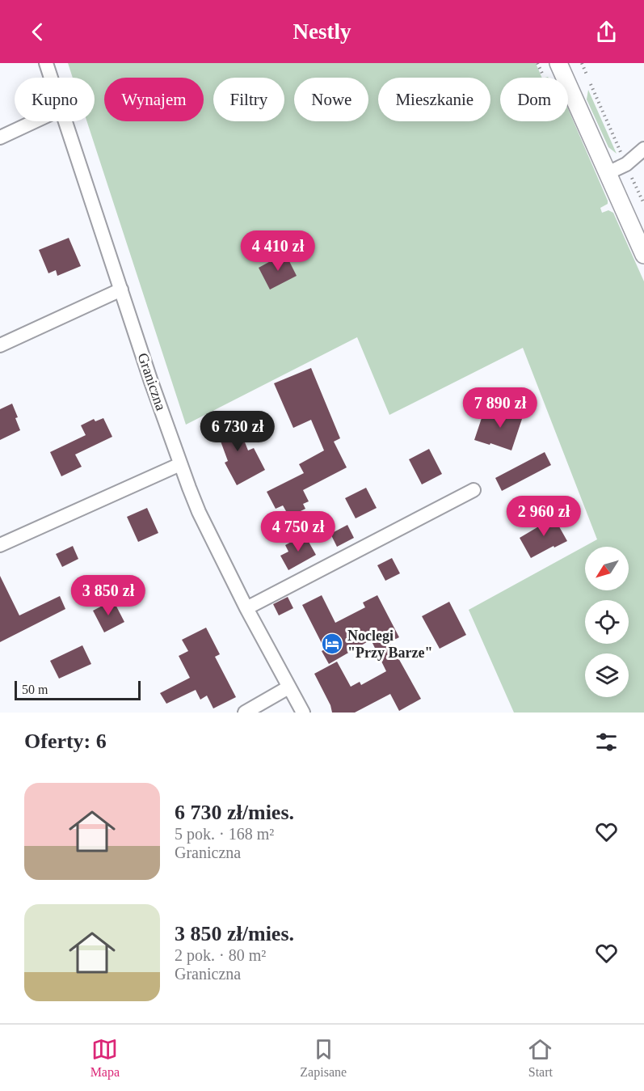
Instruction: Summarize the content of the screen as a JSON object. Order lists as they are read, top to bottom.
{
  "streets": {
    "street": ["Graniczna"]
  },
  "places": {
    "hotel": ["Noclegi \"Przy Barze\""]
  },
  "scale_bar": "50 m",
  "north": "bottom left",
  "page": {
    "header": "Nestly",
    "chip": [
      "Kupno",
      "Wynajem",
      "Filtry",
      "Nowe",
      "Mieszkanie",
      "Dom"
    ],
    "price": [
      "4 410 zł",
      "7 890 zł",
      "6 730 zł",
      "2 960 zł",
      "4 750 zł",
      "3 850 zł"
    ],
    "scale": "50 m",
    "heading": "Oferty: 6",
    "list": [
      {
        "name": "6 730 zł/mies.",
        "note": "5 pok. · 168 m² · Graniczna"
      },
      {
        "name": "3 850 zł/mies.",
        "note": "2 pok. · 80 m² · Graniczna"
      }
    ],
    "tabs": ["Mapa", "Zapisane", "Start"]
  }
}
